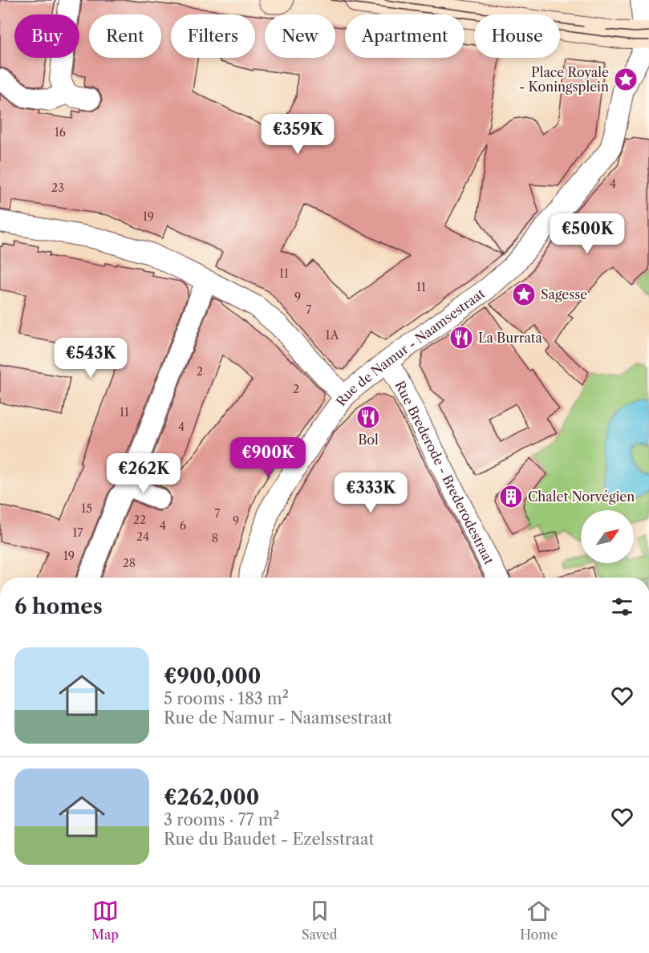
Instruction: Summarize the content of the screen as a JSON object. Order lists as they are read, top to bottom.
{
  "streets": {
    "street": ["Rue de Namur - Naamsestraat", "Rue Brederode - Brederodestraat"]
  },
  "crossings": [
    ["Rue de Namur - Naamsestraat", "Rue Brederode - Brederodestraat"]
  ],
  "places": {
    "place": ["Place Royale - Koningsplein", "Sagesse"],
    "restaurant": ["La Burrata", "Bol"],
    "building": ["Chalet Norvégien"]
  },
  "house_numbers": [
    "16",
    "4",
    "23",
    "19",
    "11",
    "11",
    "9",
    "7",
    "1A",
    "2",
    "2",
    "11",
    "4",
    "15",
    "7",
    "22",
    "9",
    "4",
    "6",
    "17",
    "24",
    "8",
    "19",
    "28"
  ],
  "north": "top right",
  "page": {
    "chip": [
      "Buy",
      "Rent",
      "Filters",
      "New",
      "Apartment",
      "House"
    ],
    "price": [
      "€359K",
      "€500K",
      "€543K",
      "€900K",
      "€262K",
      "€333K"
    ],
    "heading": "6 homes",
    "list": [
      {
        "name": "€900,000",
        "note": "5 rooms · 183 m² · Rue de Namur - Naamsestraat"
      },
      {
        "name": "€262,000",
        "note": "3 rooms · 77 m² · Rue du Baudet - Ezelsstraat"
      }
    ],
    "tabs": ["Map", "Saved", "Home"]
  }
}
